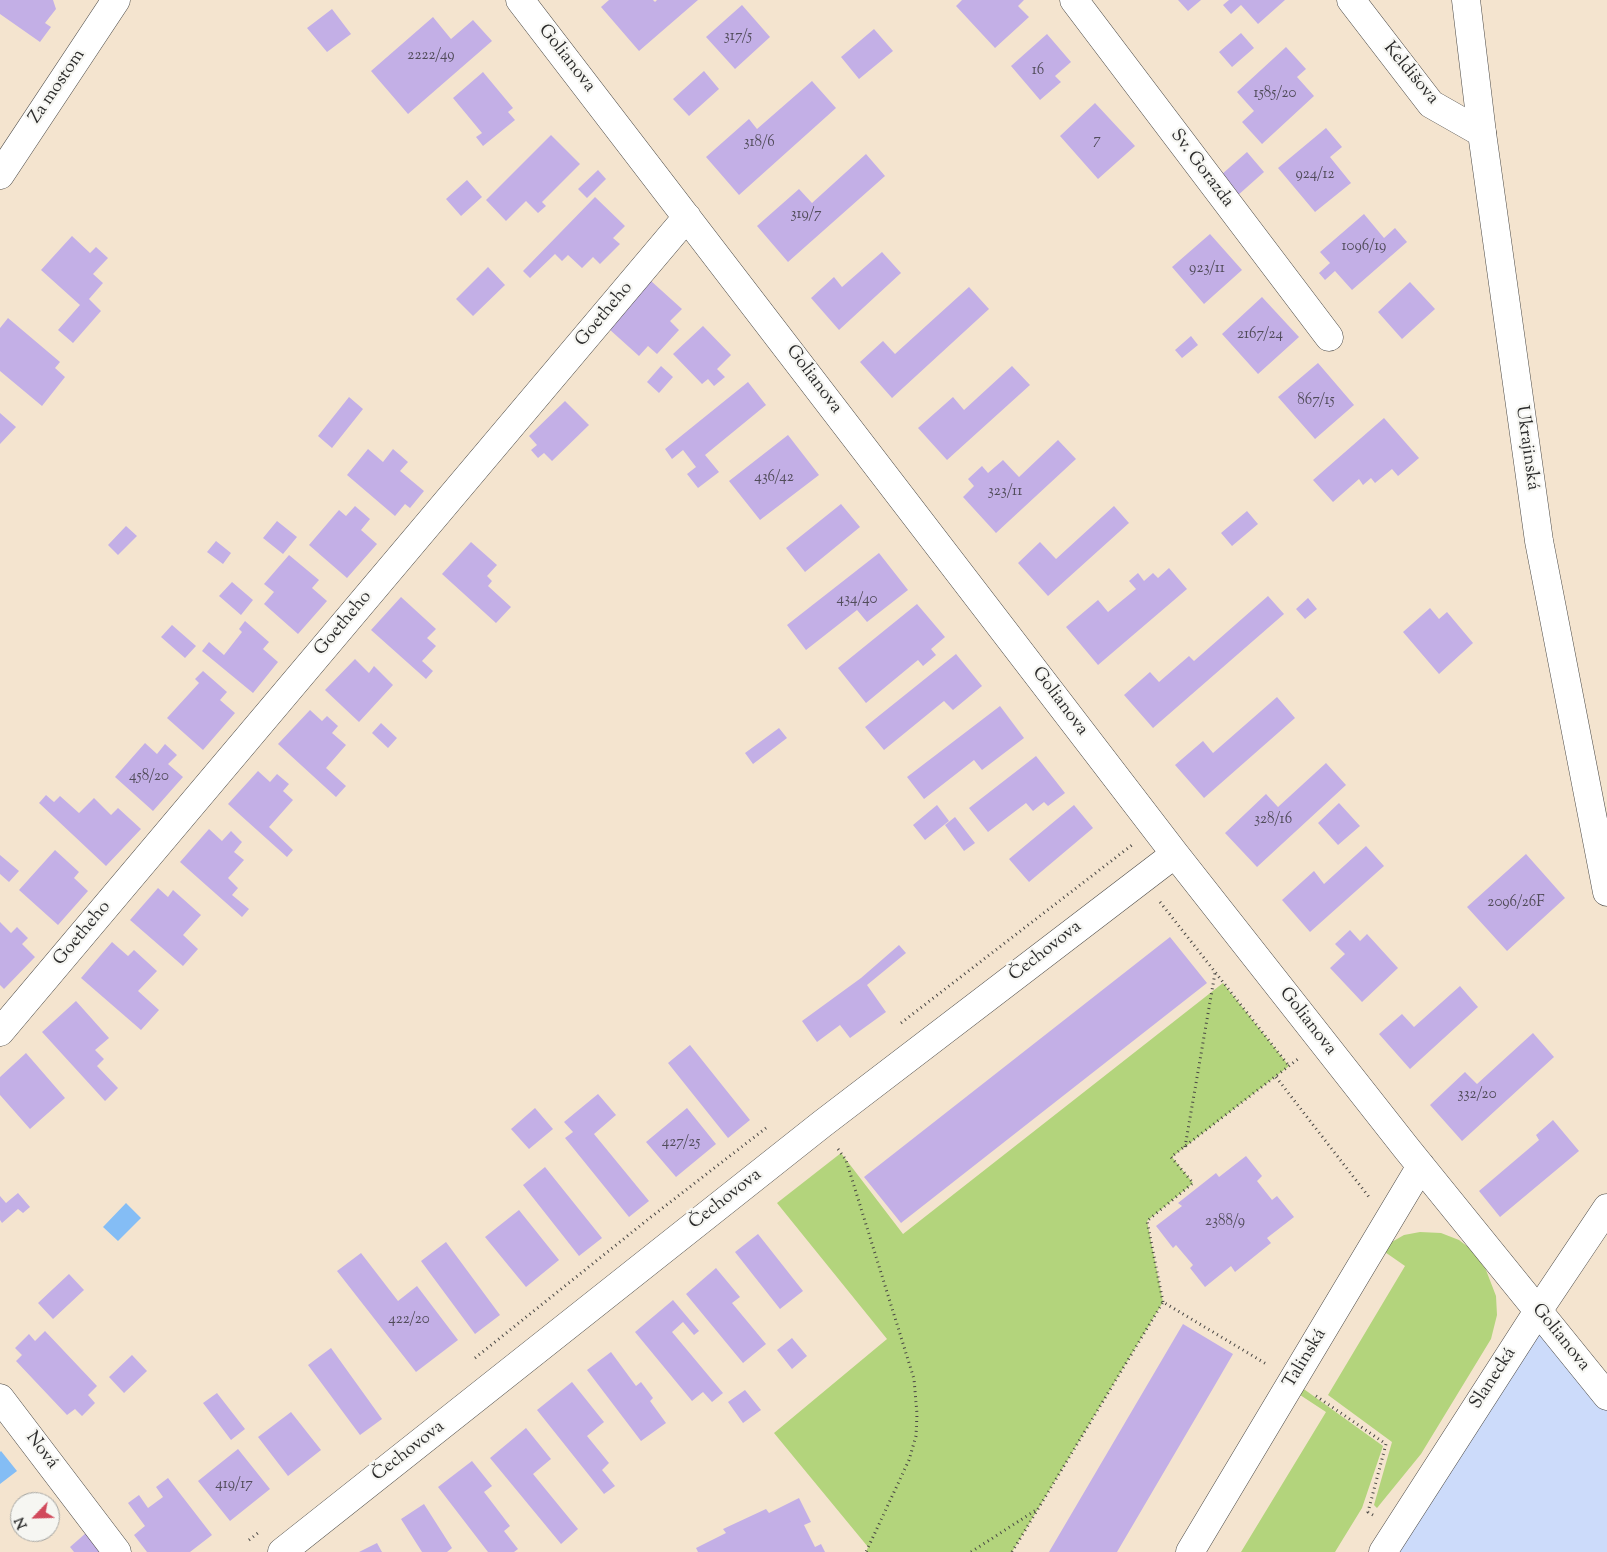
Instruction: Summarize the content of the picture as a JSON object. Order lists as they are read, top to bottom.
{
  "streets": {
    "street": [
      "Golianova",
      "Keldišova",
      "Za mostom",
      "Sv. Gorazda",
      "Goetheho",
      "Ukrajinská",
      "Čechovova",
      "Talinská",
      "Slanecká",
      "Nová"
    ]
  },
  "crossings": [
    ["Golianova", "Goetheho"],
    ["Golianova", "Čechovova"],
    ["Golianova", "Talinská"],
    ["Golianova", "Slanecká"],
    ["Keldišova", "Ukrajinská"]
  ],
  "house_numbers": [
    "317/5",
    "2222/49",
    "16",
    "1585/20",
    "7",
    "318/6",
    "924/12",
    "319/7",
    "1096/19",
    "923/11",
    "2167/24",
    "867/15",
    "436/42",
    "323/11",
    "434/40",
    "458/20",
    "328/16",
    "2096/26F",
    "332/20",
    "427/25",
    "2388/9",
    "422/20",
    "419/17"
  ],
  "north": "bottom left"
}
